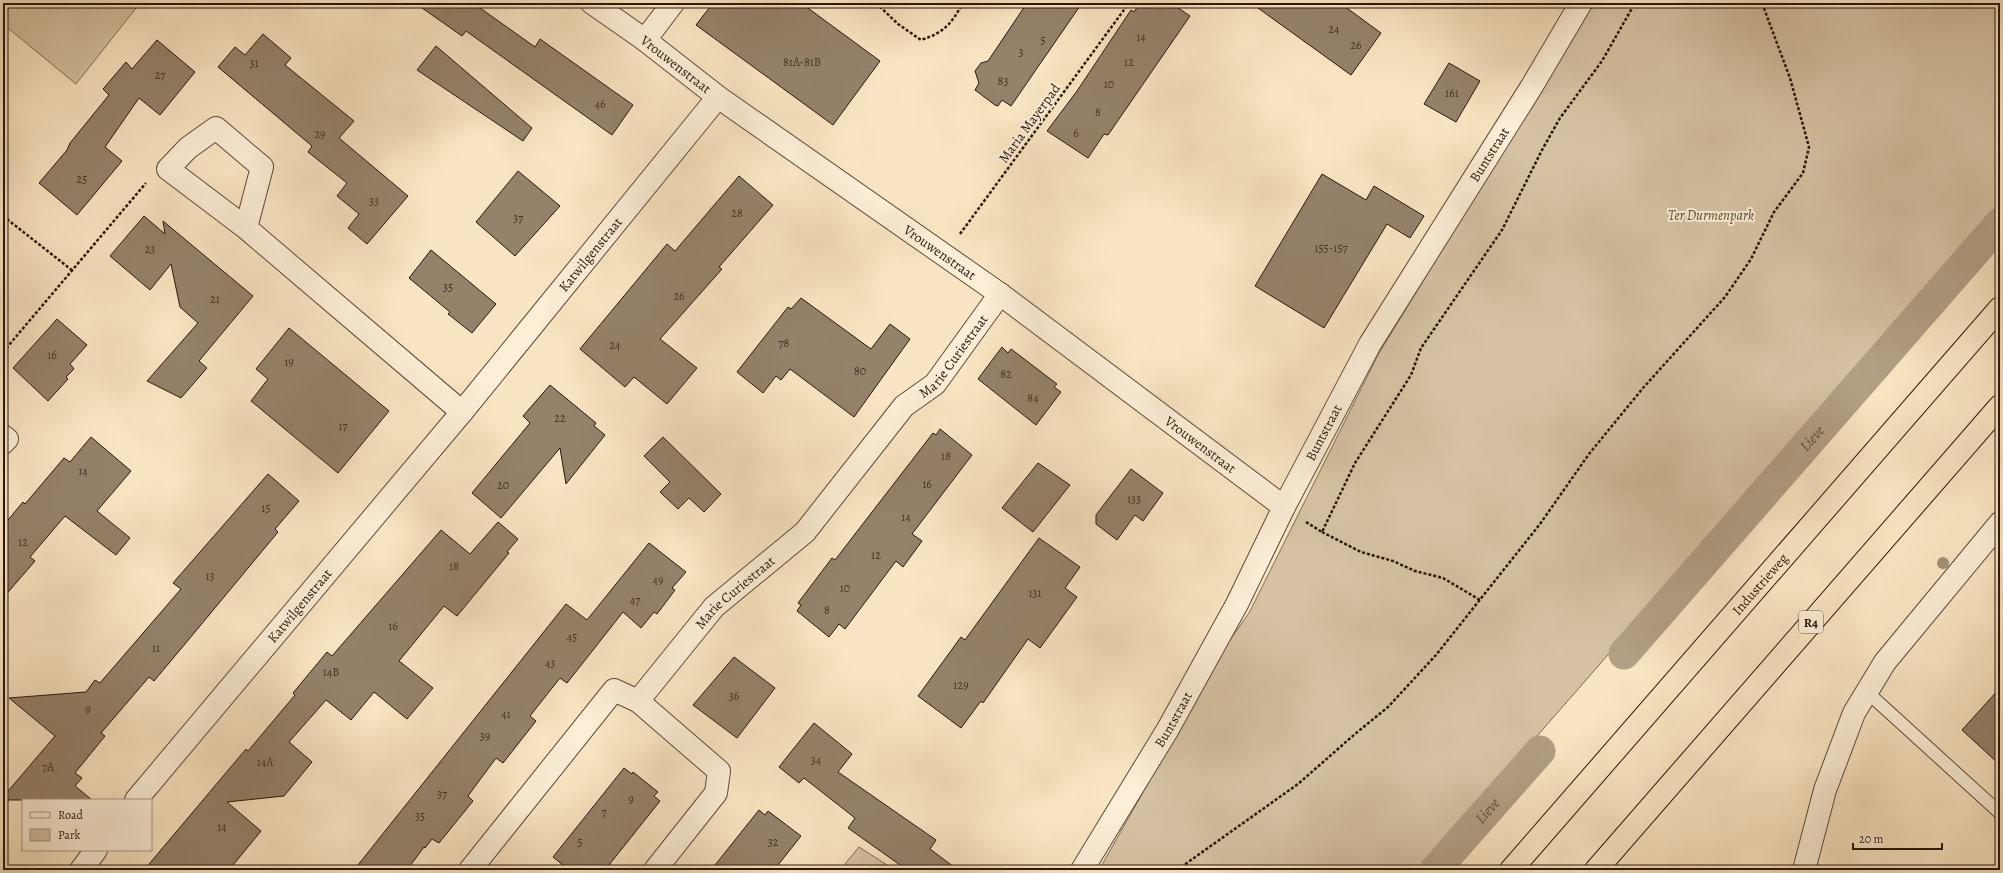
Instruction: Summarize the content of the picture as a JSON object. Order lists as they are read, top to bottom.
{
  "streets": {
    "highway": ["Industrieweg", "R4"],
    "street": [
      "Vrouwenstraat",
      "Buntstraat",
      "Katwilgenstraat",
      "Marie Curiestraat"
    ],
    "path": ["Maria Mayerpad"]
  },
  "crossings": [
    ["Vrouwenstraat", "Maria Mayerpad"],
    ["Vrouwenstraat", "Buntstraat"],
    ["Vrouwenstraat", "Katwilgenstraat"],
    ["Vrouwenstraat", "Marie Curiestraat"]
  ],
  "water": ["Lieve"],
  "parks": ["Ter Durmenpark"],
  "house_numbers": [
    "24",
    "14",
    "5",
    "26",
    "3",
    "81A-81B",
    "12",
    "31",
    "27",
    "83",
    "10",
    "161",
    "46",
    "8",
    "6",
    "29",
    "25",
    "33",
    "28",
    "37",
    "155-157",
    "23",
    "35",
    "26",
    "21",
    "78",
    "24",
    "16",
    "19",
    "80",
    "82",
    "84",
    "22",
    "17",
    "18",
    "14",
    "16",
    "20",
    "133",
    "15",
    "14",
    "12",
    "12",
    "18",
    "13",
    "49",
    "10",
    "131",
    "47",
    "8",
    "16",
    "45",
    "11",
    "43",
    "14B",
    "129",
    "36",
    "9",
    "41",
    "39",
    "34",
    "14A",
    "7A",
    "37",
    "9",
    "7",
    "35",
    "14",
    "5",
    "32"
  ],
  "legend": ["Road", "Park"],
  "scale_bar": "20 m"
}
